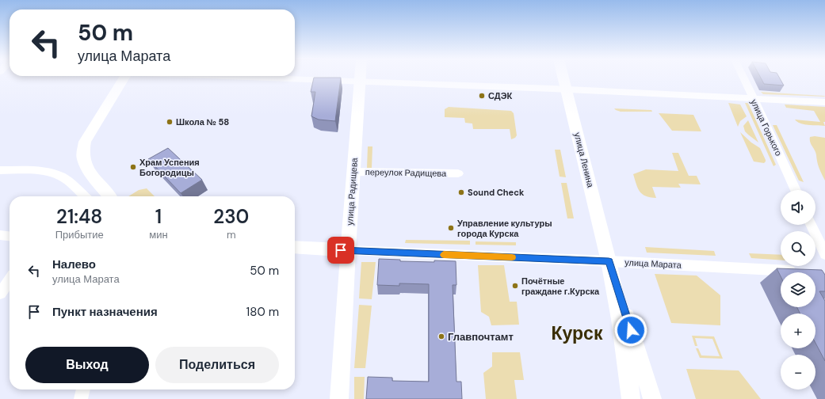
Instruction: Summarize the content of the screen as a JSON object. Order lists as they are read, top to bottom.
{
  "streets": {
    "main road": ["улица Ленина", "улица Радищева", "улица Марата"],
    "street": ["улица Горького", "переулок Радищева"]
  },
  "crossings": [
    ["улица Ленина", "улица Марата"],
    ["переулок Радищева", "улица Радищева"],
    ["улица Радищева", "улица Марата"]
  ],
  "districts": ["Курск"],
  "places": [
    "СДЭК",
    "Школа № 58",
    "Храм Успения Богородицы",
    "Sound Check",
    "Управление культуры города Курска",
    "Почётные граждане г.Курска",
    "Главпочтамт"
  ],
  "page": {
    "turn": ["50 m", "улица Марата"],
    "map_buttons": ["+", "−"],
    "eta": [
      "21:48",
      "Прибытие",
      "1",
      "мин",
      "230",
      "m"
    ],
    "list": [
      {
        "name": "Налево",
        "note": "улица Марата",
        "value": "50 m"
      },
      {
        "name": "Пункт назначения",
        "value": "180 m"
      }
    ],
    "buttons": ["Выход", "Поделиться"]
  }
}
